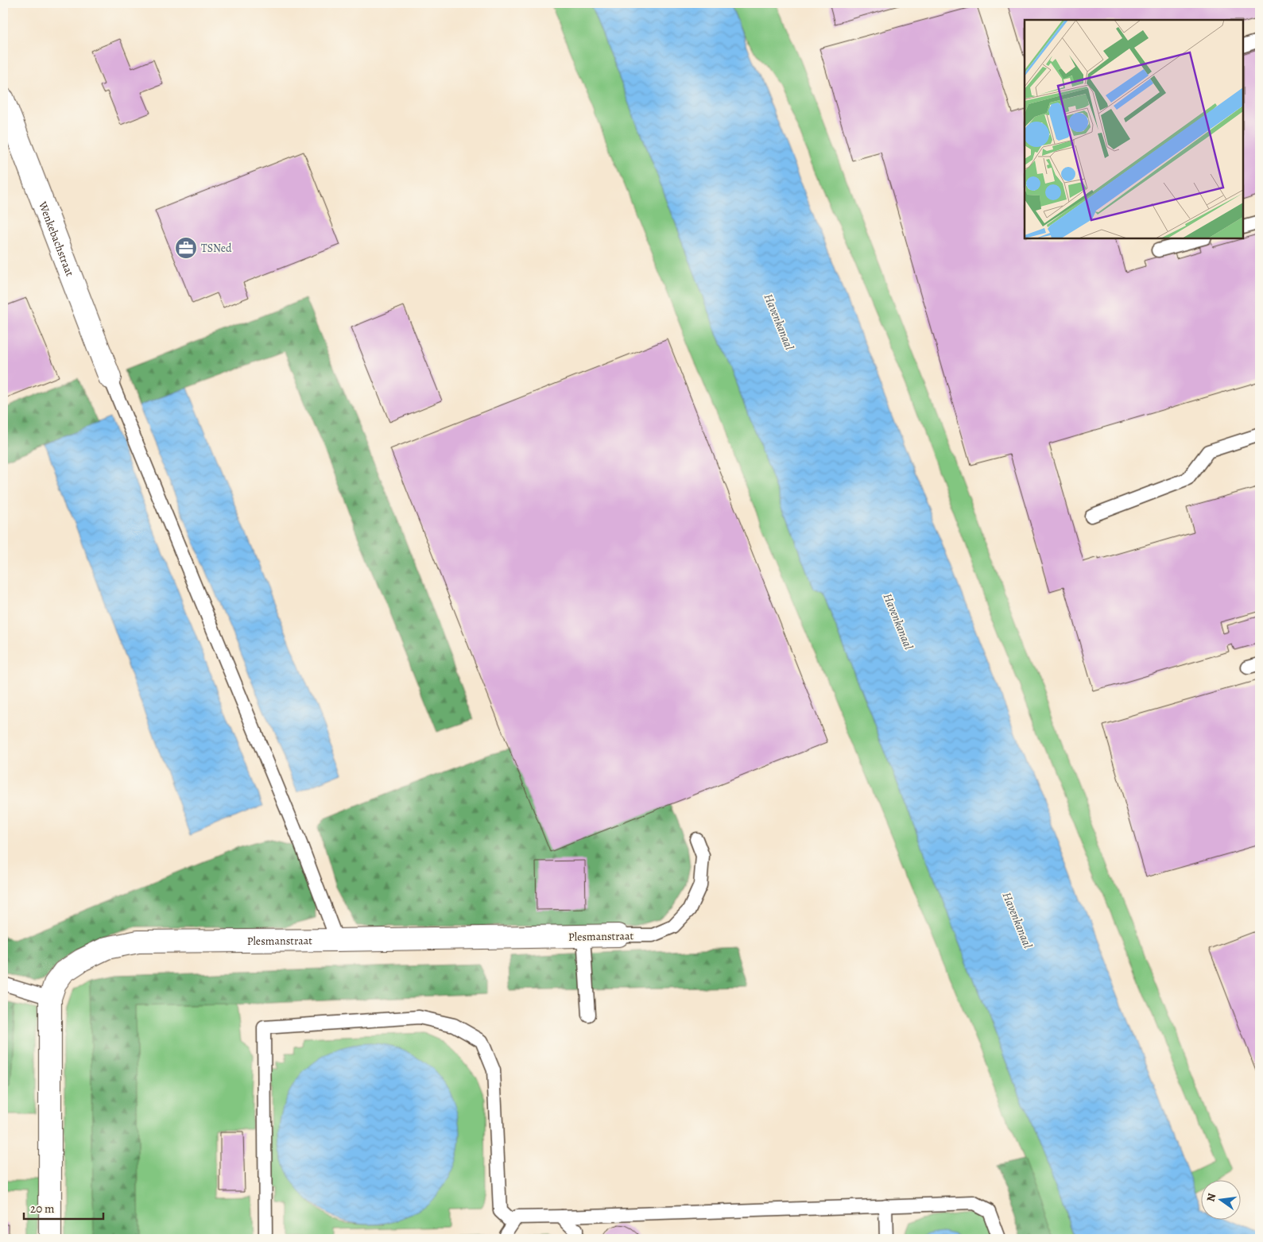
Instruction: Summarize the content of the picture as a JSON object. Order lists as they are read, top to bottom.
{
  "streets": {
    "street": ["Wenkebachstraat", "Plesmanstraat"]
  },
  "water": ["Havenkanaal"],
  "places": {
    "office": ["TSNed"]
  },
  "scale_bar": "20 m",
  "north": "left"
}
